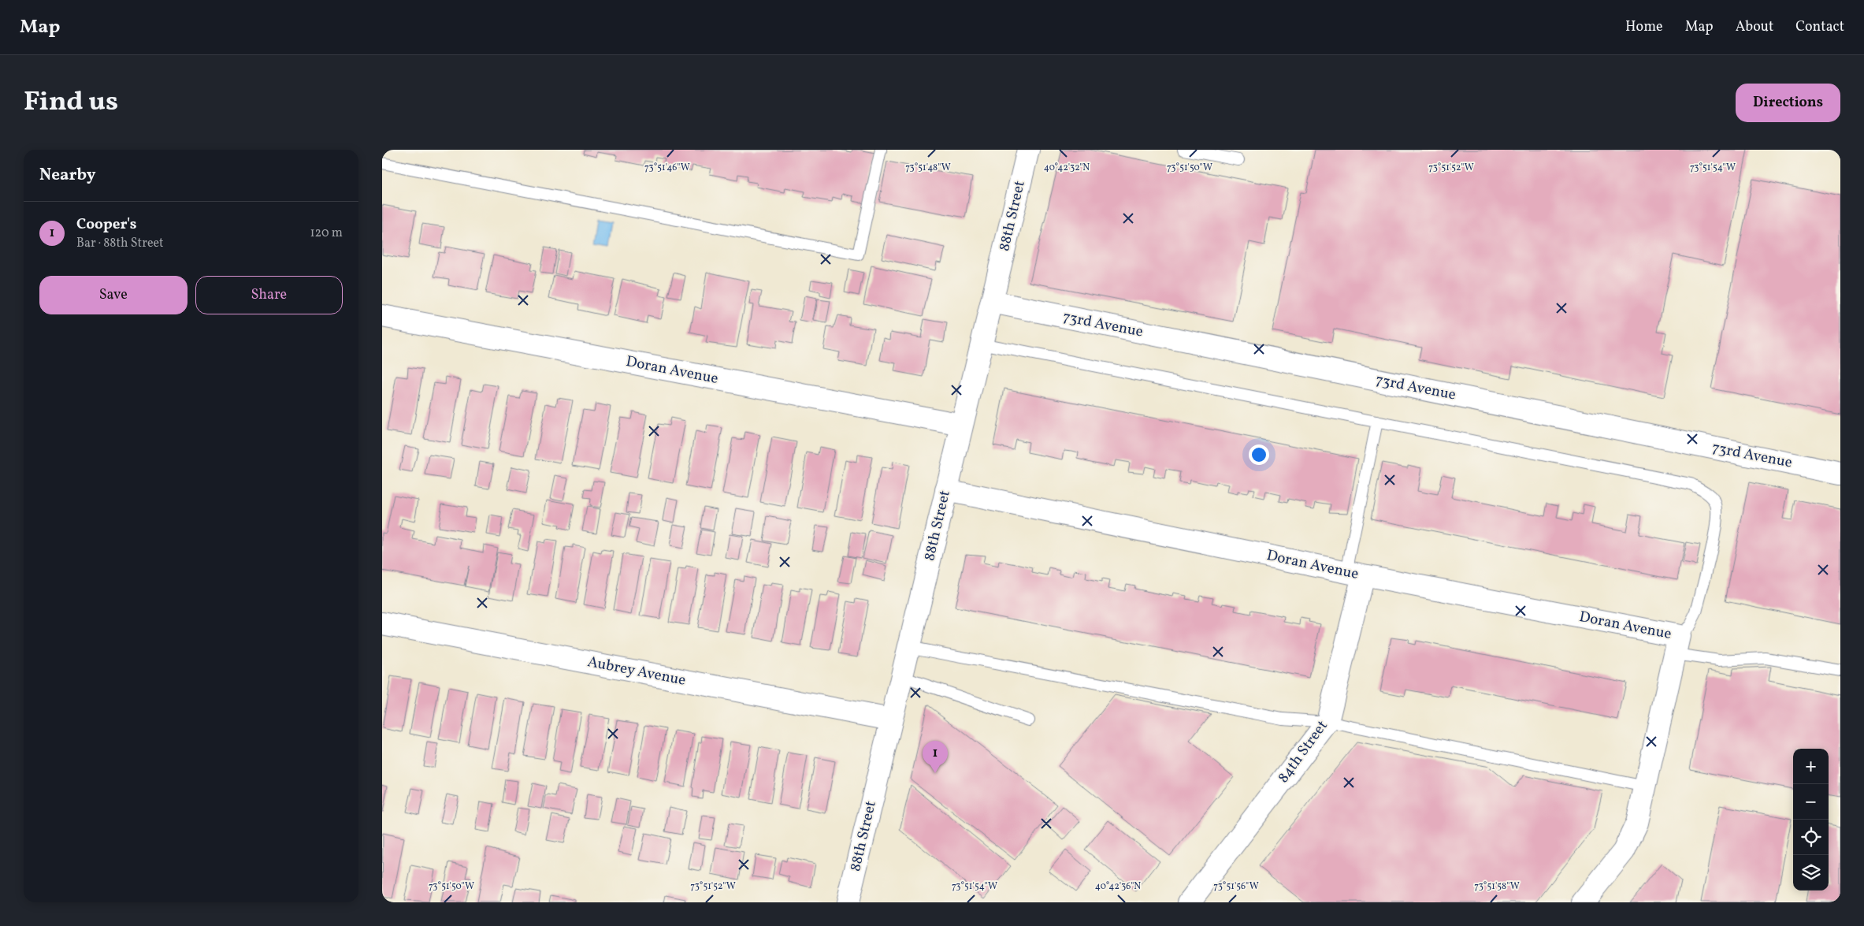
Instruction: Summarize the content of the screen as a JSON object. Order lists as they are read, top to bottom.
{
  "streets": {
    "street": [
      "88th Street",
      "73rd Avenue",
      "Doran Avenue",
      "Aubrey Avenue",
      "84th Street"
    ]
  },
  "crossings": [
    ["88th Street", "73rd Avenue"],
    ["88th Street", "Doran Avenue"],
    ["88th Street", "Aubrey Avenue"],
    ["Doran Avenue", "84th Street"]
  ],
  "page": {
    "header": "Map",
    "nav": [
      "Home",
      "Map",
      "About",
      "Contact"
    ],
    "title": "Find us",
    "buttons": [
      "Directions",
      ["Save", "Share"]
    ],
    "heading": "Nearby",
    "list": [
      {
        "mark": "1",
        "name": "Cooper's",
        "note": "Bar · 88th Street",
        "value": "120 m"
      }
    ],
    "pins": "1",
    "map_buttons": ["+", "−"]
  },
  "coordinates": [
    "73°51'46\"W",
    "73°51'48\"W",
    "40°42'32\"N",
    "73°51'50\"W",
    "73°51'52\"W",
    "73°51'54\"W",
    "73°51'56\"W",
    "73°51'58\"W",
    "40°42'36\"N"
  ]
}
